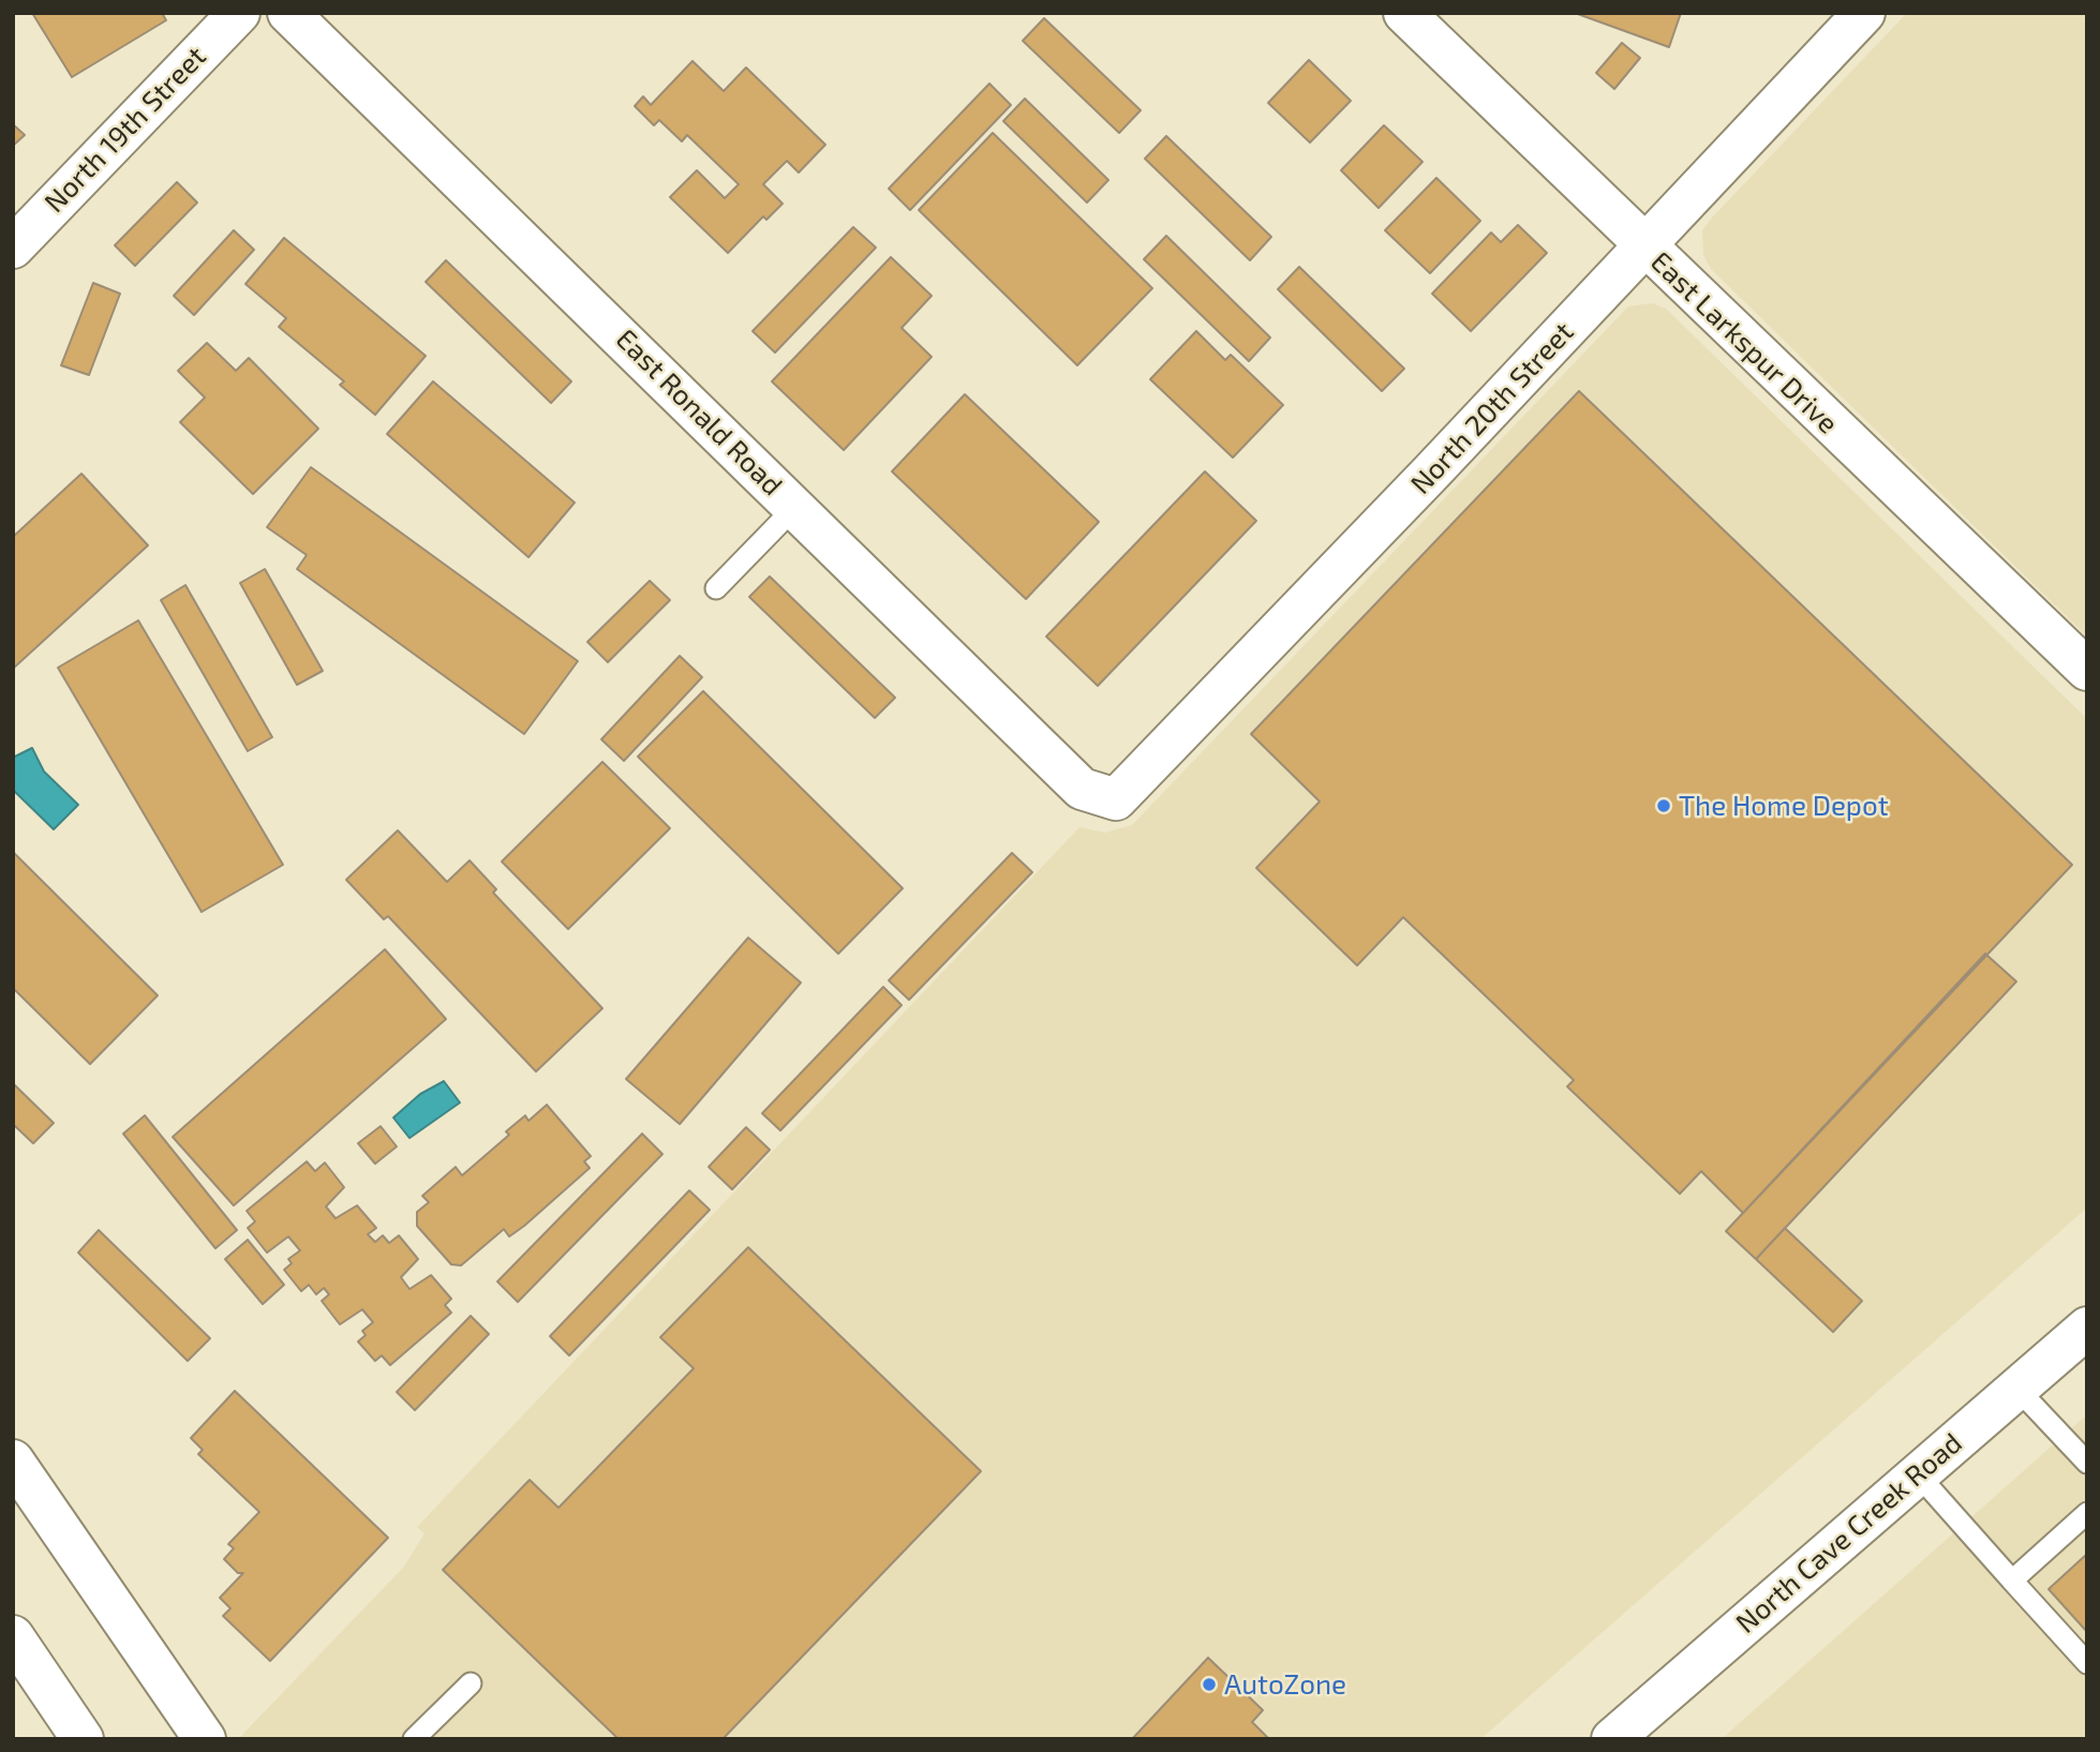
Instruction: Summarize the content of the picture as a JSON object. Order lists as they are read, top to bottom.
{
  "streets": {
    "street": [
      "North 19th Street",
      "East Larkspur Drive",
      "North 20th Street",
      "East Ronald Road",
      "North Cave Creek Road"
    ]
  },
  "crossings": [
    ["East Larkspur Drive", "North 20th Street"],
    ["North 20th Street", "East Ronald Road"]
  ],
  "places": ["The Home Depot", "AutoZone"]
}
